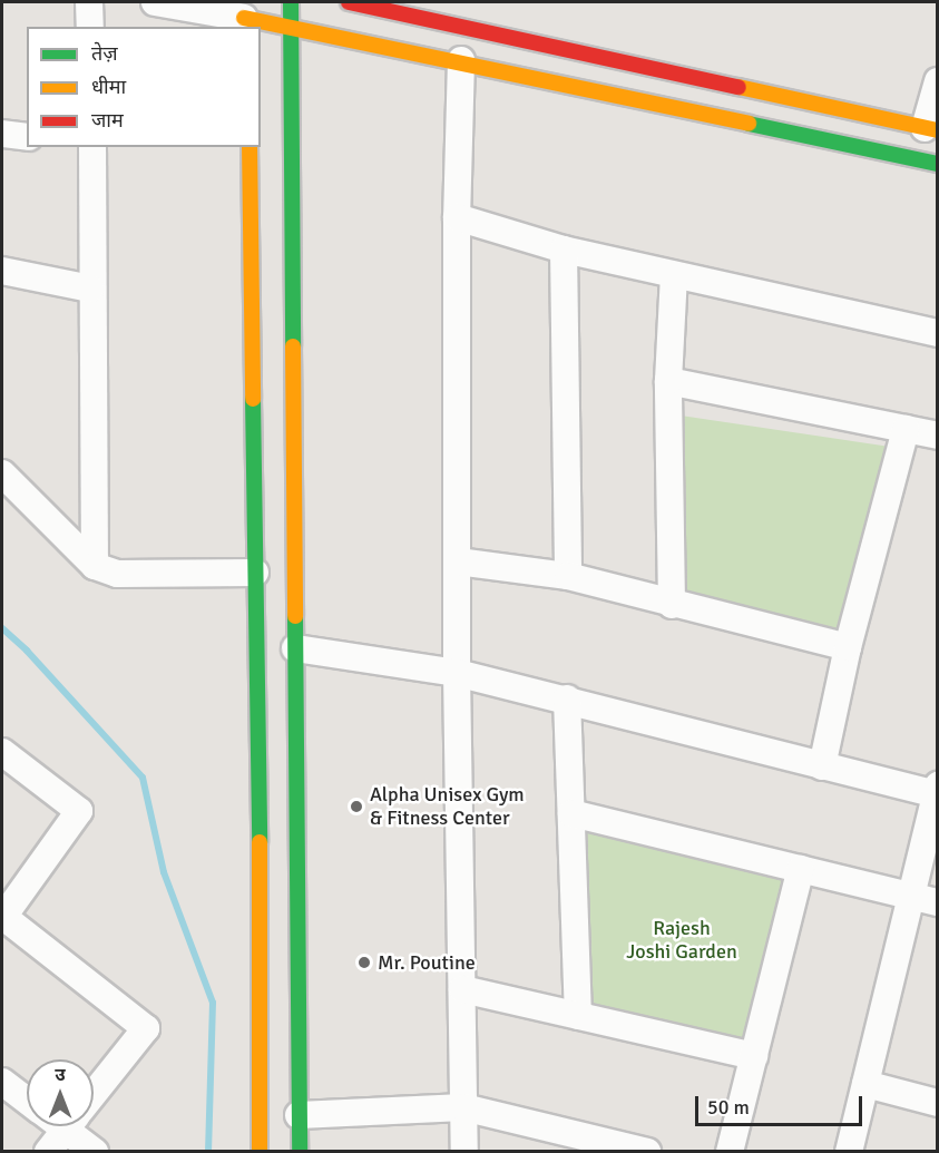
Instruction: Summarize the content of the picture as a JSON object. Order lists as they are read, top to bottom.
{
  "parks": ["Rajesh Joshi Garden"],
  "places": ["Alpha Unisex Gym & Fitness Center", "Mr. Poutine"],
  "legend": ["तेज़", "धीमा", "जाम"],
  "scale_bar": "50 m",
  "north": "top"
}
